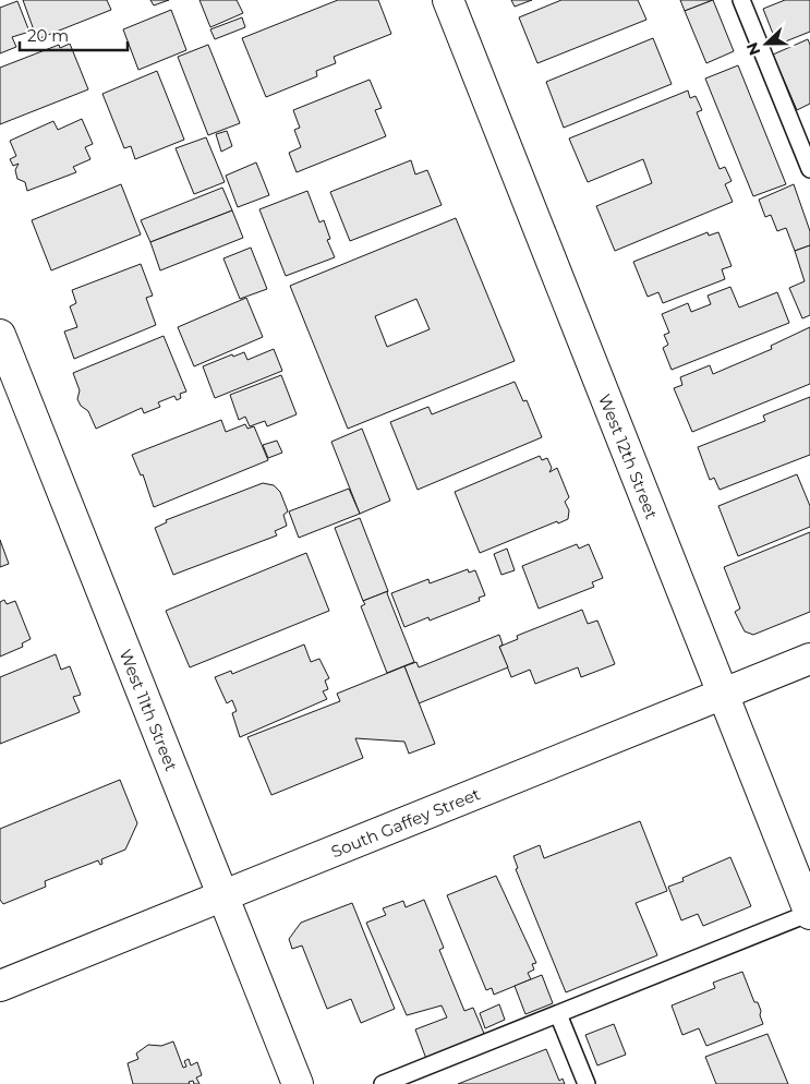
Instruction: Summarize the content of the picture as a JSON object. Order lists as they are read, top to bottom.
{
  "streets": {
    "street": ["West 12th Street", "West 11th Street", "South Gaffey Street"]
  },
  "crossings": [
    ["West 12th Street", "South Gaffey Street"],
    ["West 11th Street", "South Gaffey Street"]
  ],
  "scale_bar": "20 m",
  "north": "left"
}
